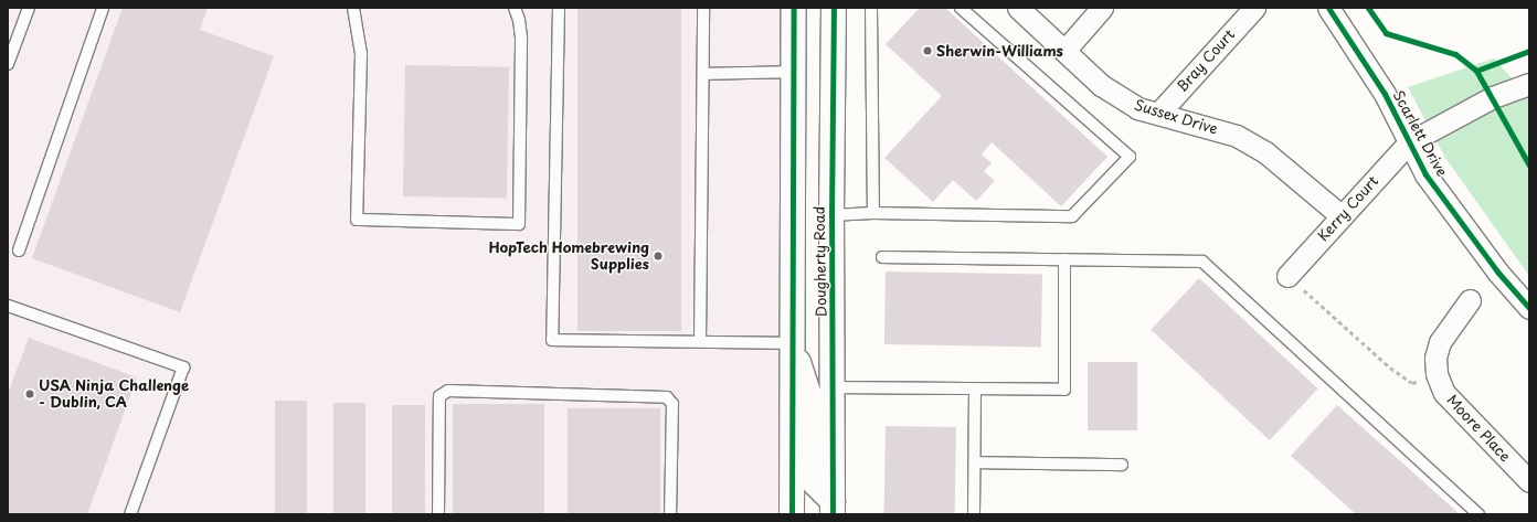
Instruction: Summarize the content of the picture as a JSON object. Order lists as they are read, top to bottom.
{
  "streets": {
    "main road": ["Dougherty Road"],
    "street": [
      "Bray Court",
      "Sussex Drive",
      "Scarlett Drive",
      "Kerry Court",
      "Moore Place"
    ]
  },
  "crossings": [
    ["Bray Court", "Sussex Drive"],
    ["Sussex Drive", "Kerry Court"],
    ["Scarlett Drive", "Kerry Court"]
  ],
  "places": ["Sherwin-Williams", "HopTech Homebrewing Supplies", "USA Ninja Challenge - Dublin, CA"]
}
